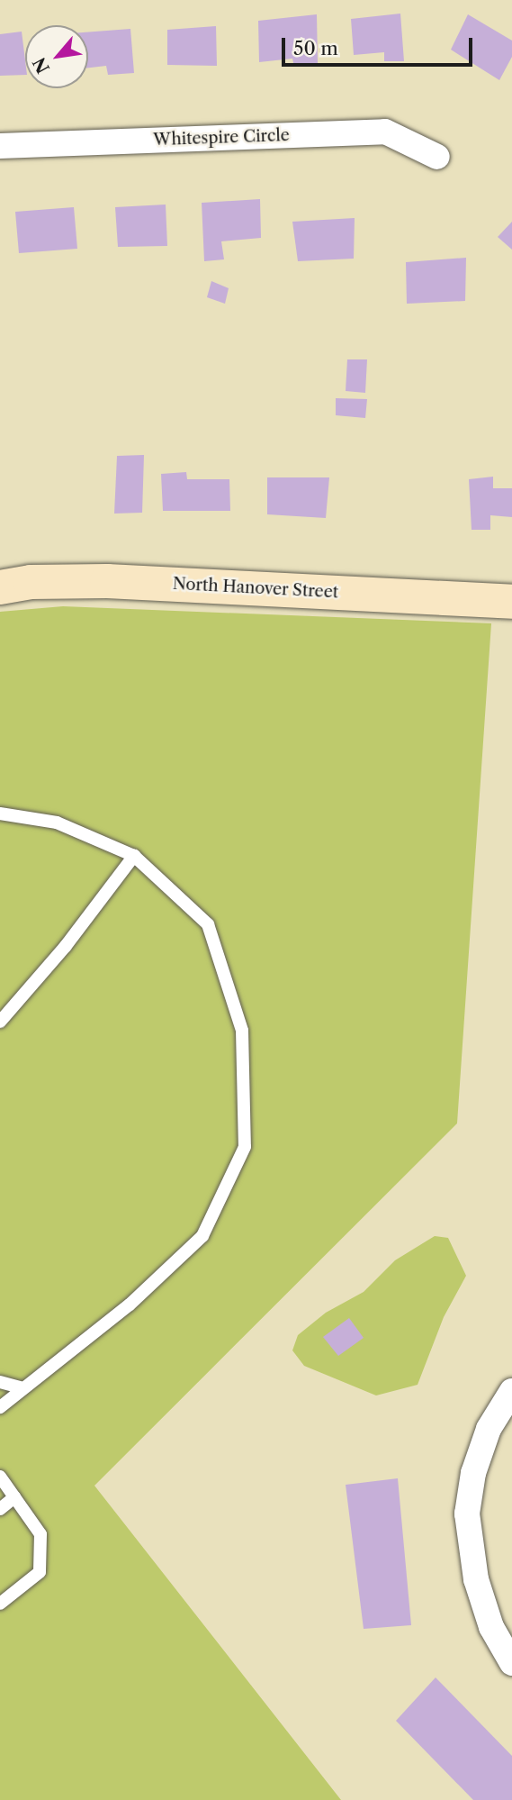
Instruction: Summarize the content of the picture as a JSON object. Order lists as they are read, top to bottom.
{
  "streets": {
    "street": ["Whitespire Circle", "North Hanover Street"]
  },
  "scale_bar": "50 m",
  "north": "bottom left"
}
